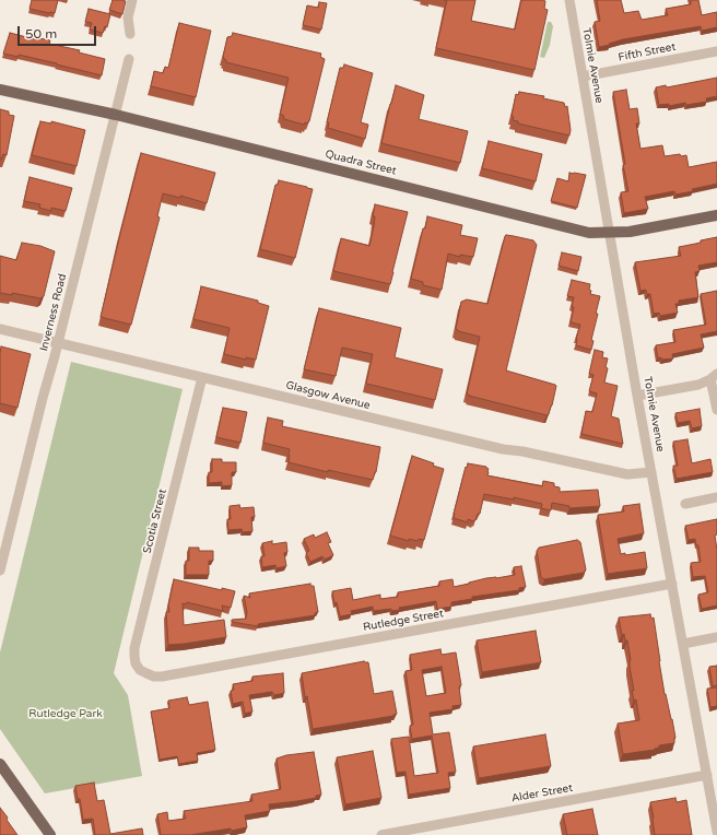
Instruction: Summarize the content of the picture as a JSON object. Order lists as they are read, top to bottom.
{
  "streets": {
    "main road": ["Quadra Street"],
    "street": [
      "Fifth Street",
      "Tolmie Avenue",
      "Inverness Road",
      "Glasgow Avenue",
      "Scotia Street",
      "Rutledge Street",
      "Alder Street"
    ]
  },
  "crossings": [
    ["Fifth Street", "Tolmie Avenue"],
    ["Tolmie Avenue", "Quadra Street"],
    ["Tolmie Avenue", "Glasgow Avenue"],
    ["Tolmie Avenue", "Rutledge Street"],
    ["Tolmie Avenue", "Alder Street"],
    ["Quadra Street", "Inverness Road"],
    ["Inverness Road", "Glasgow Avenue"],
    ["Glasgow Avenue", "Scotia Street"],
    ["Scotia Street", "Rutledge Street"]
  ],
  "parks": ["Rutledge Park"],
  "scale_bar": "50 m"
}
